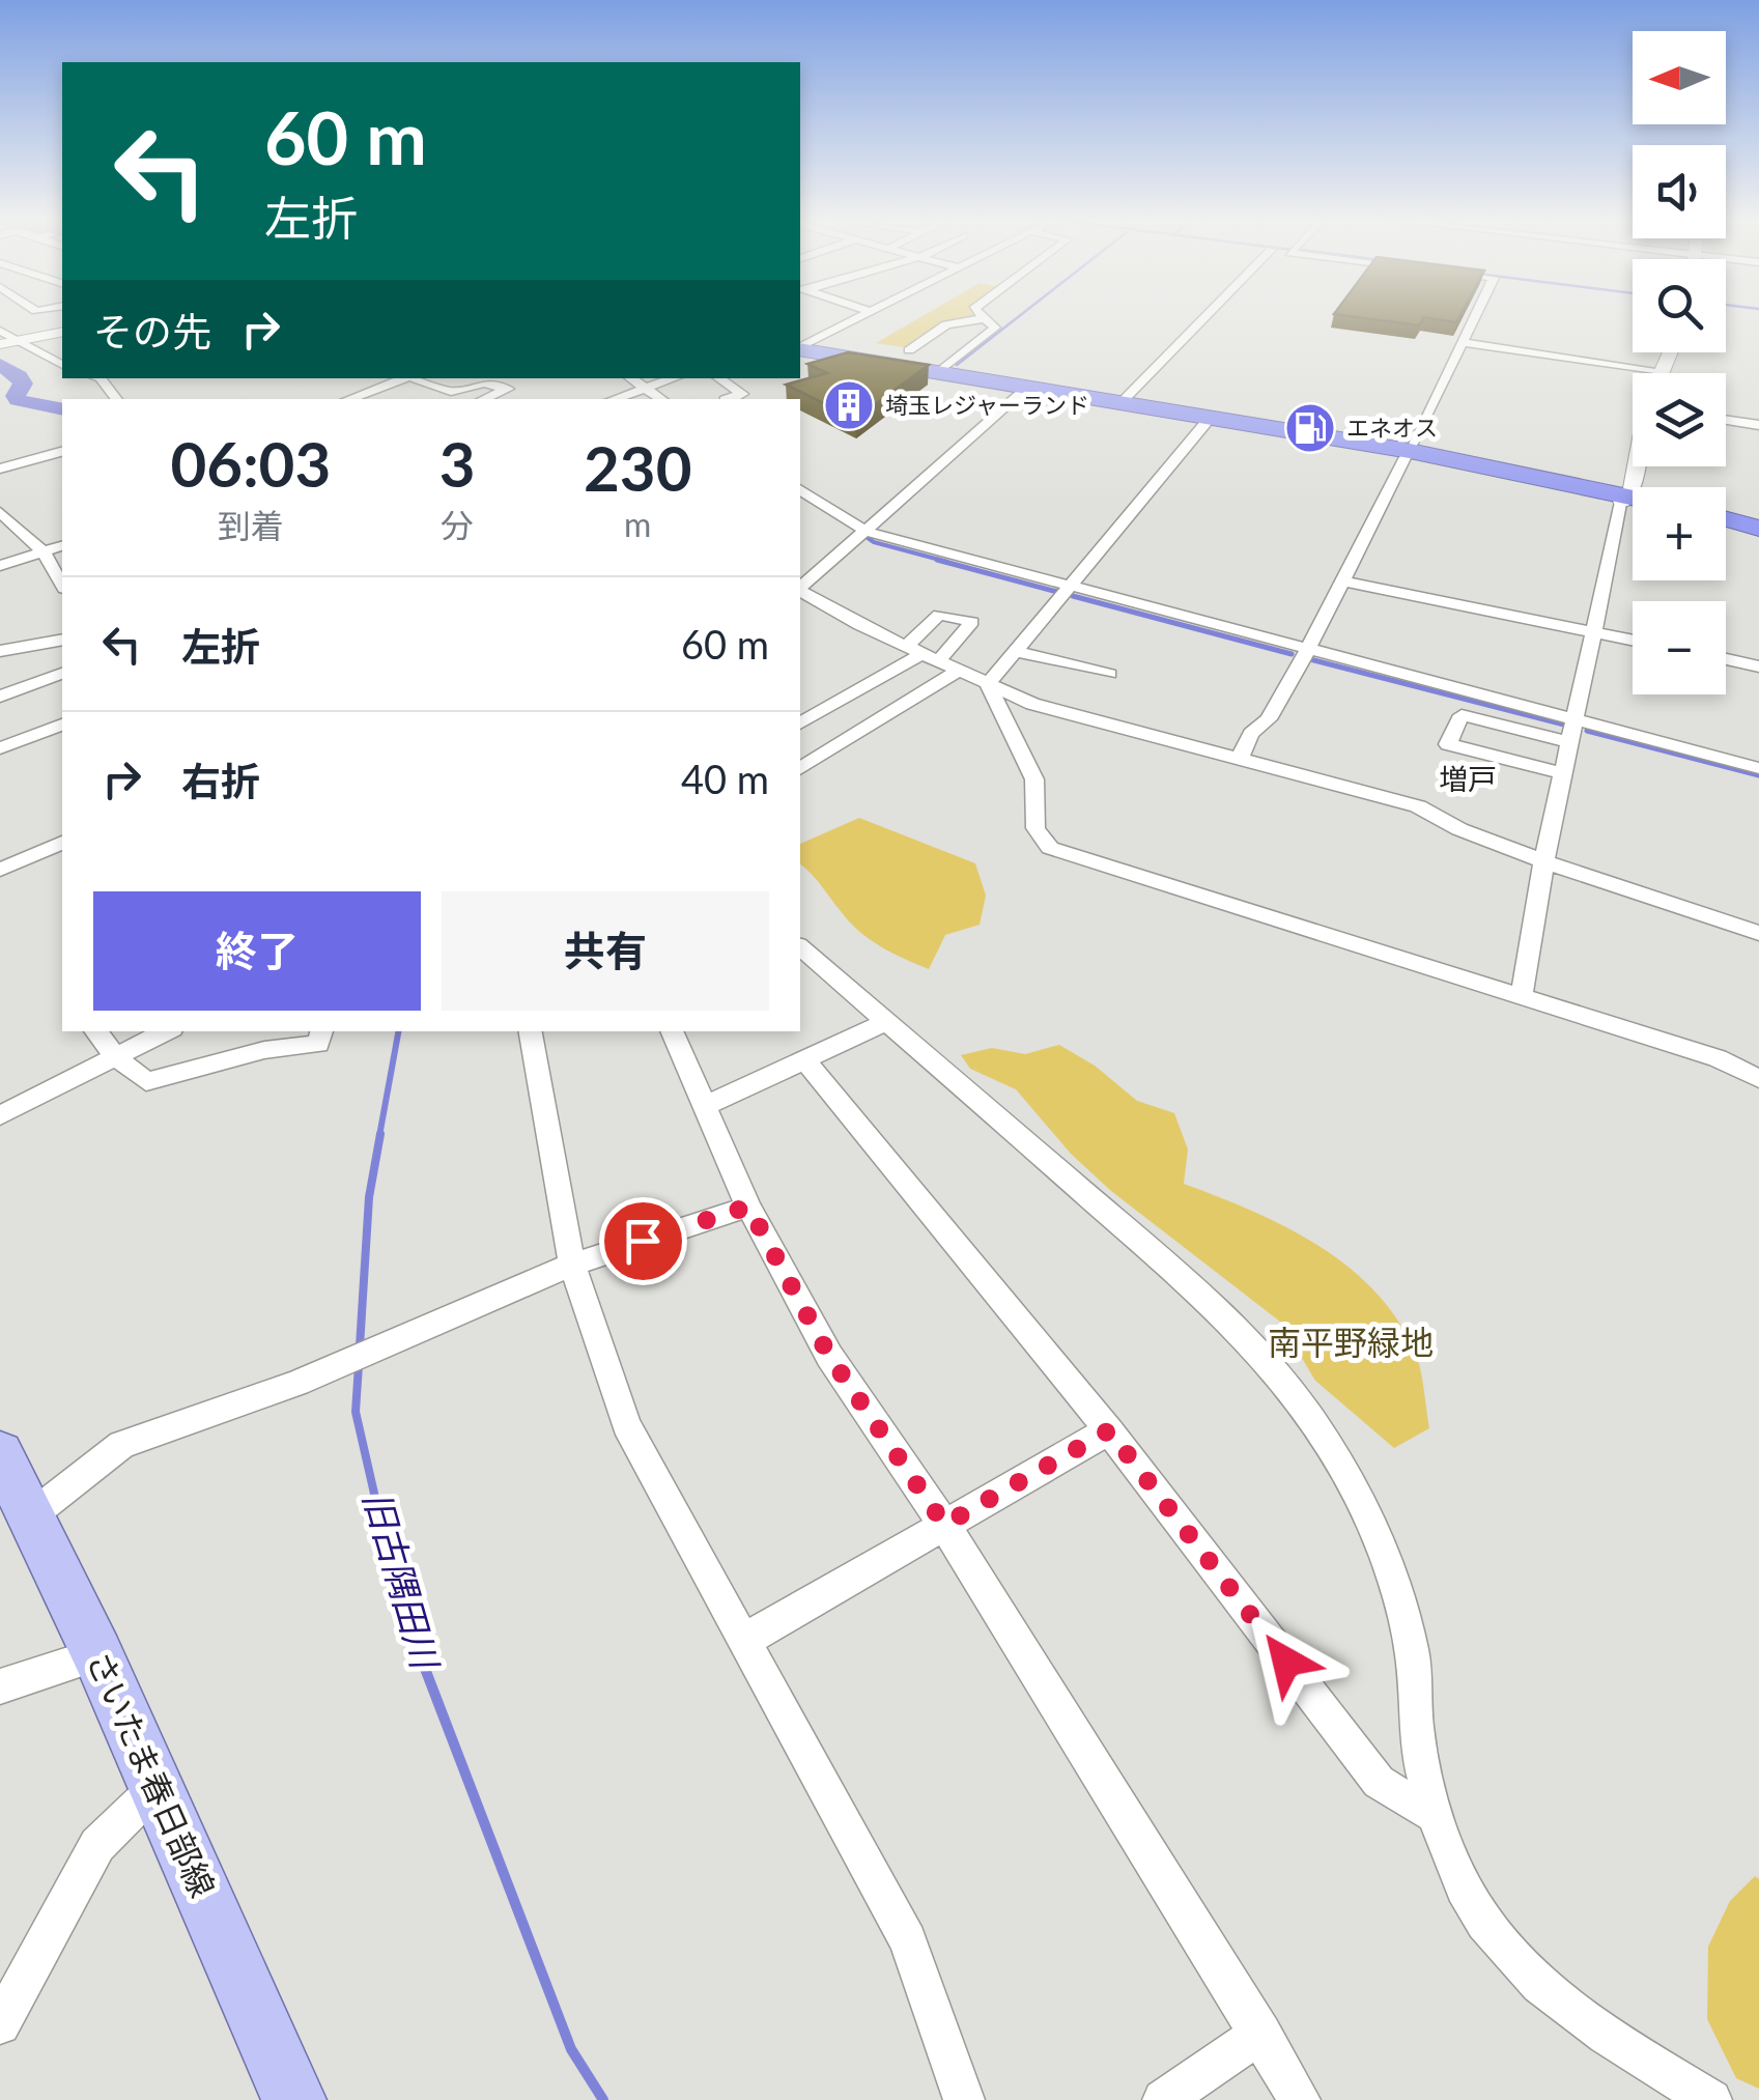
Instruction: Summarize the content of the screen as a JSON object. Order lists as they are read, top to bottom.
{
  "streets": {
    "main road": ["さいたま春日部線"]
  },
  "districts": ["増戸"],
  "water": ["旧古隅田川"],
  "parks": ["南平野緑地"],
  "places": {
    "building": ["埼玉レジャーランド"],
    "fuel station": ["エネオス"]
  },
  "north": "left",
  "page": {
    "map_buttons": ["+", "−"],
    "turn": ["60 m", "左折"],
    "then": "その先",
    "eta": [
      "06:03",
      "到着",
      "3",
      "分",
      "230",
      "m"
    ],
    "list": [
      {
        "name": "左折",
        "value": "60 m"
      },
      {
        "name": "右折",
        "value": "40 m"
      }
    ],
    "buttons": ["終了", "共有"]
  }
}
